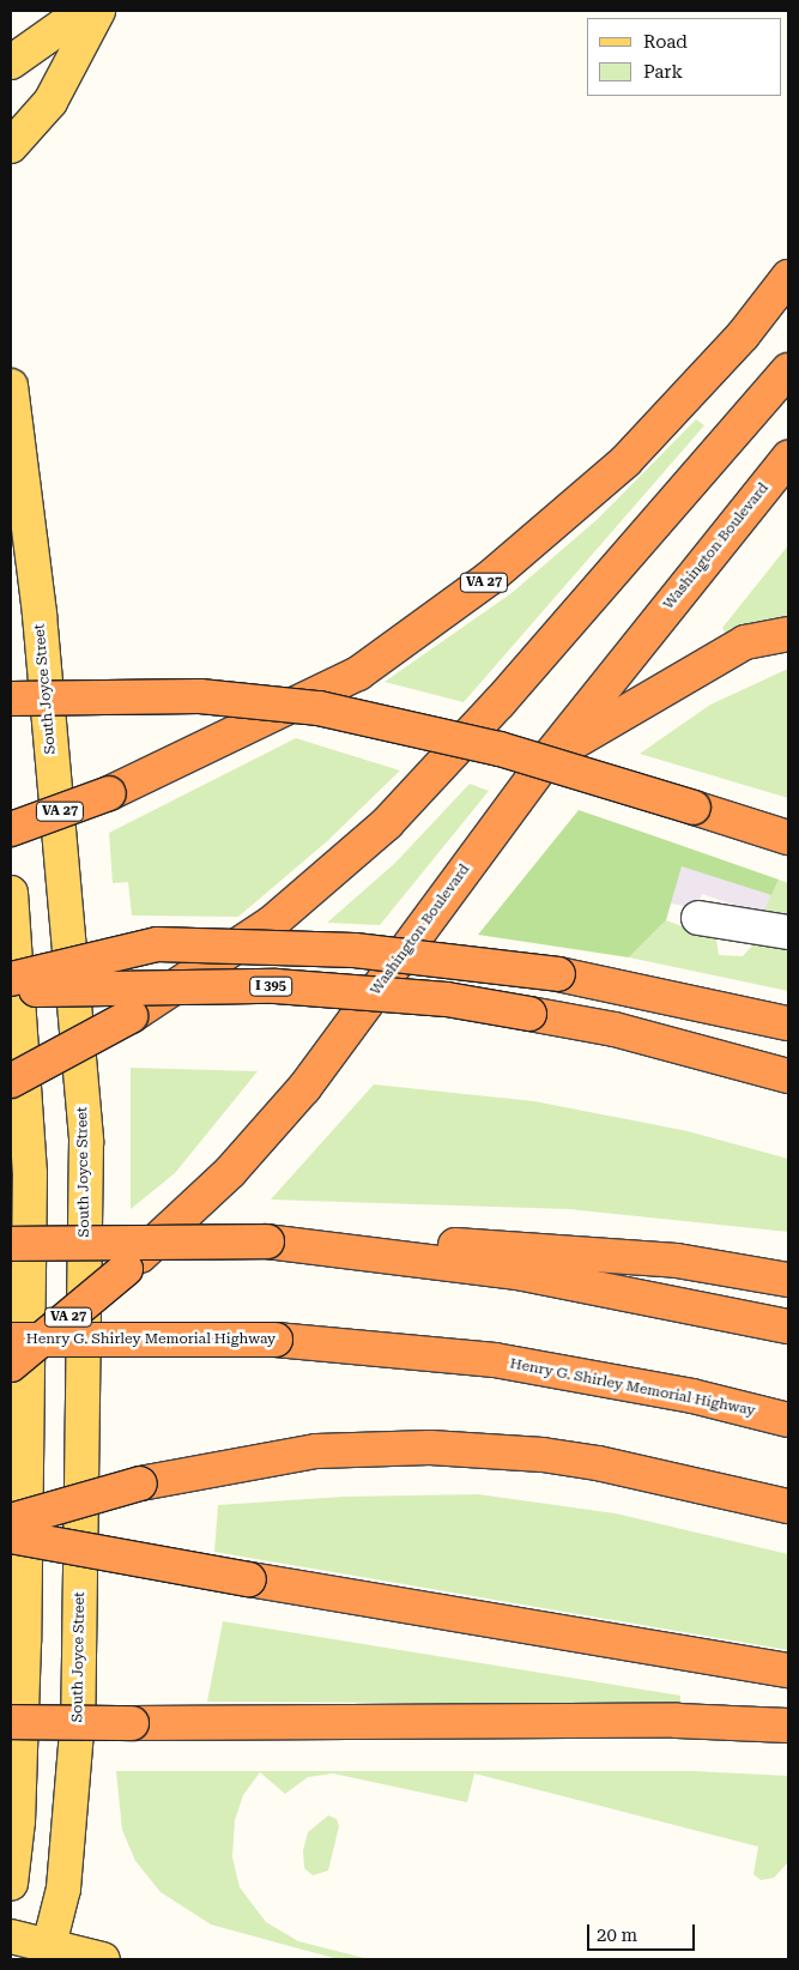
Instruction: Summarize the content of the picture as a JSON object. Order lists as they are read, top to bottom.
{
  "streets": {
    "highway": [
      "Washington Boulevard",
      "VA 27",
      "I 395",
      "Henry G. Shirley Memorial Highway"
    ],
    "main road": ["South Joyce Street"]
  },
  "legend": ["Road", "Park"],
  "scale_bar": "20 m"
}
